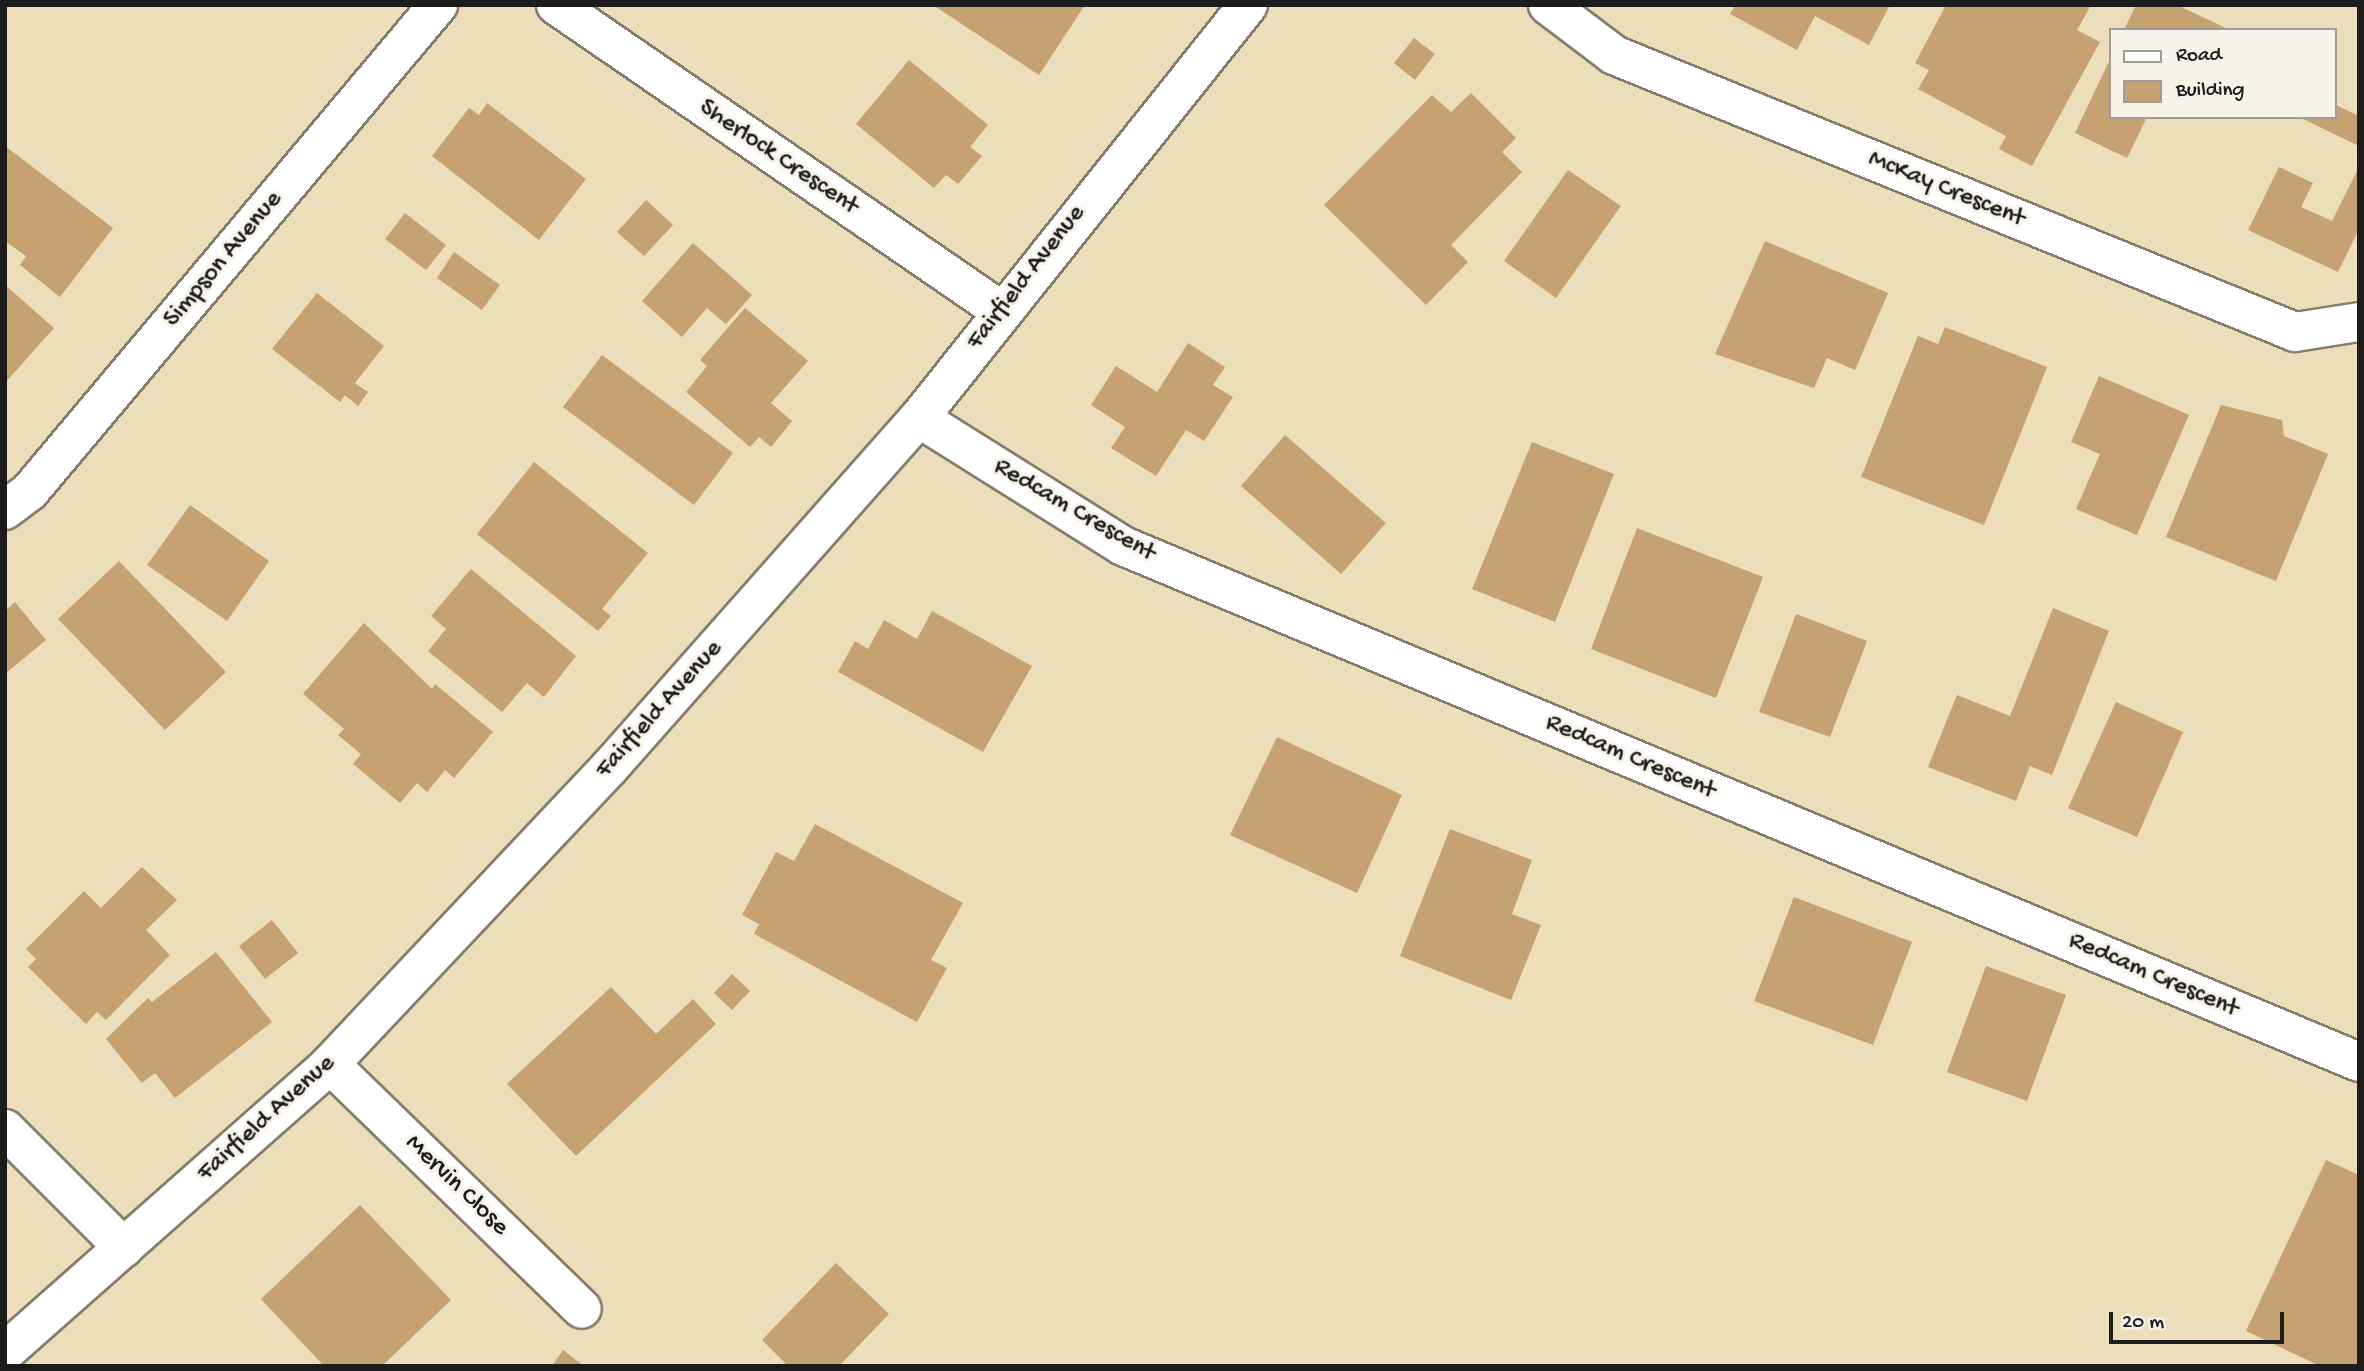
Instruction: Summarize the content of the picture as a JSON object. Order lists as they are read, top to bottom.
{
  "streets": {
    "street": [
      "Sherlock Crescent",
      "McKay Crescent",
      "Simpson Avenue",
      "Fairfield Avenue",
      "Redcam Crescent",
      "Mervin Close"
    ]
  },
  "crossings": [
    ["Sherlock Crescent", "Fairfield Avenue"],
    ["Fairfield Avenue", "Redcam Crescent"],
    ["Fairfield Avenue", "Mervin Close"]
  ],
  "legend": ["Road", "Building"],
  "scale_bar": "20 m"
}
